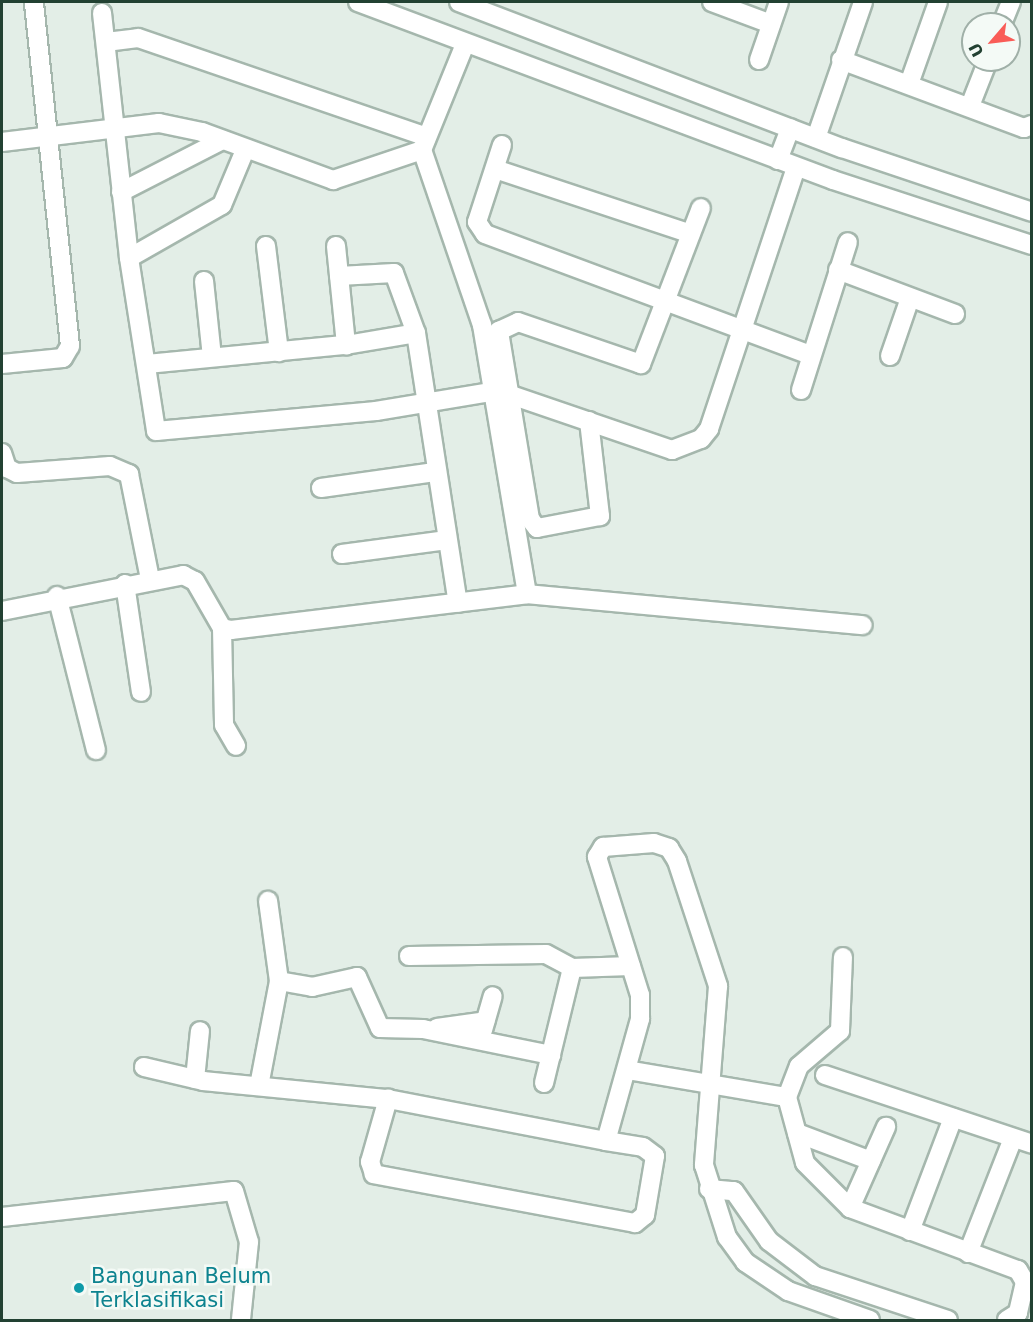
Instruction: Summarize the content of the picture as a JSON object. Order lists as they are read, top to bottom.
{
  "places": ["Bangunan Belum Terklasifikasi"],
  "north": "bottom left"
}
